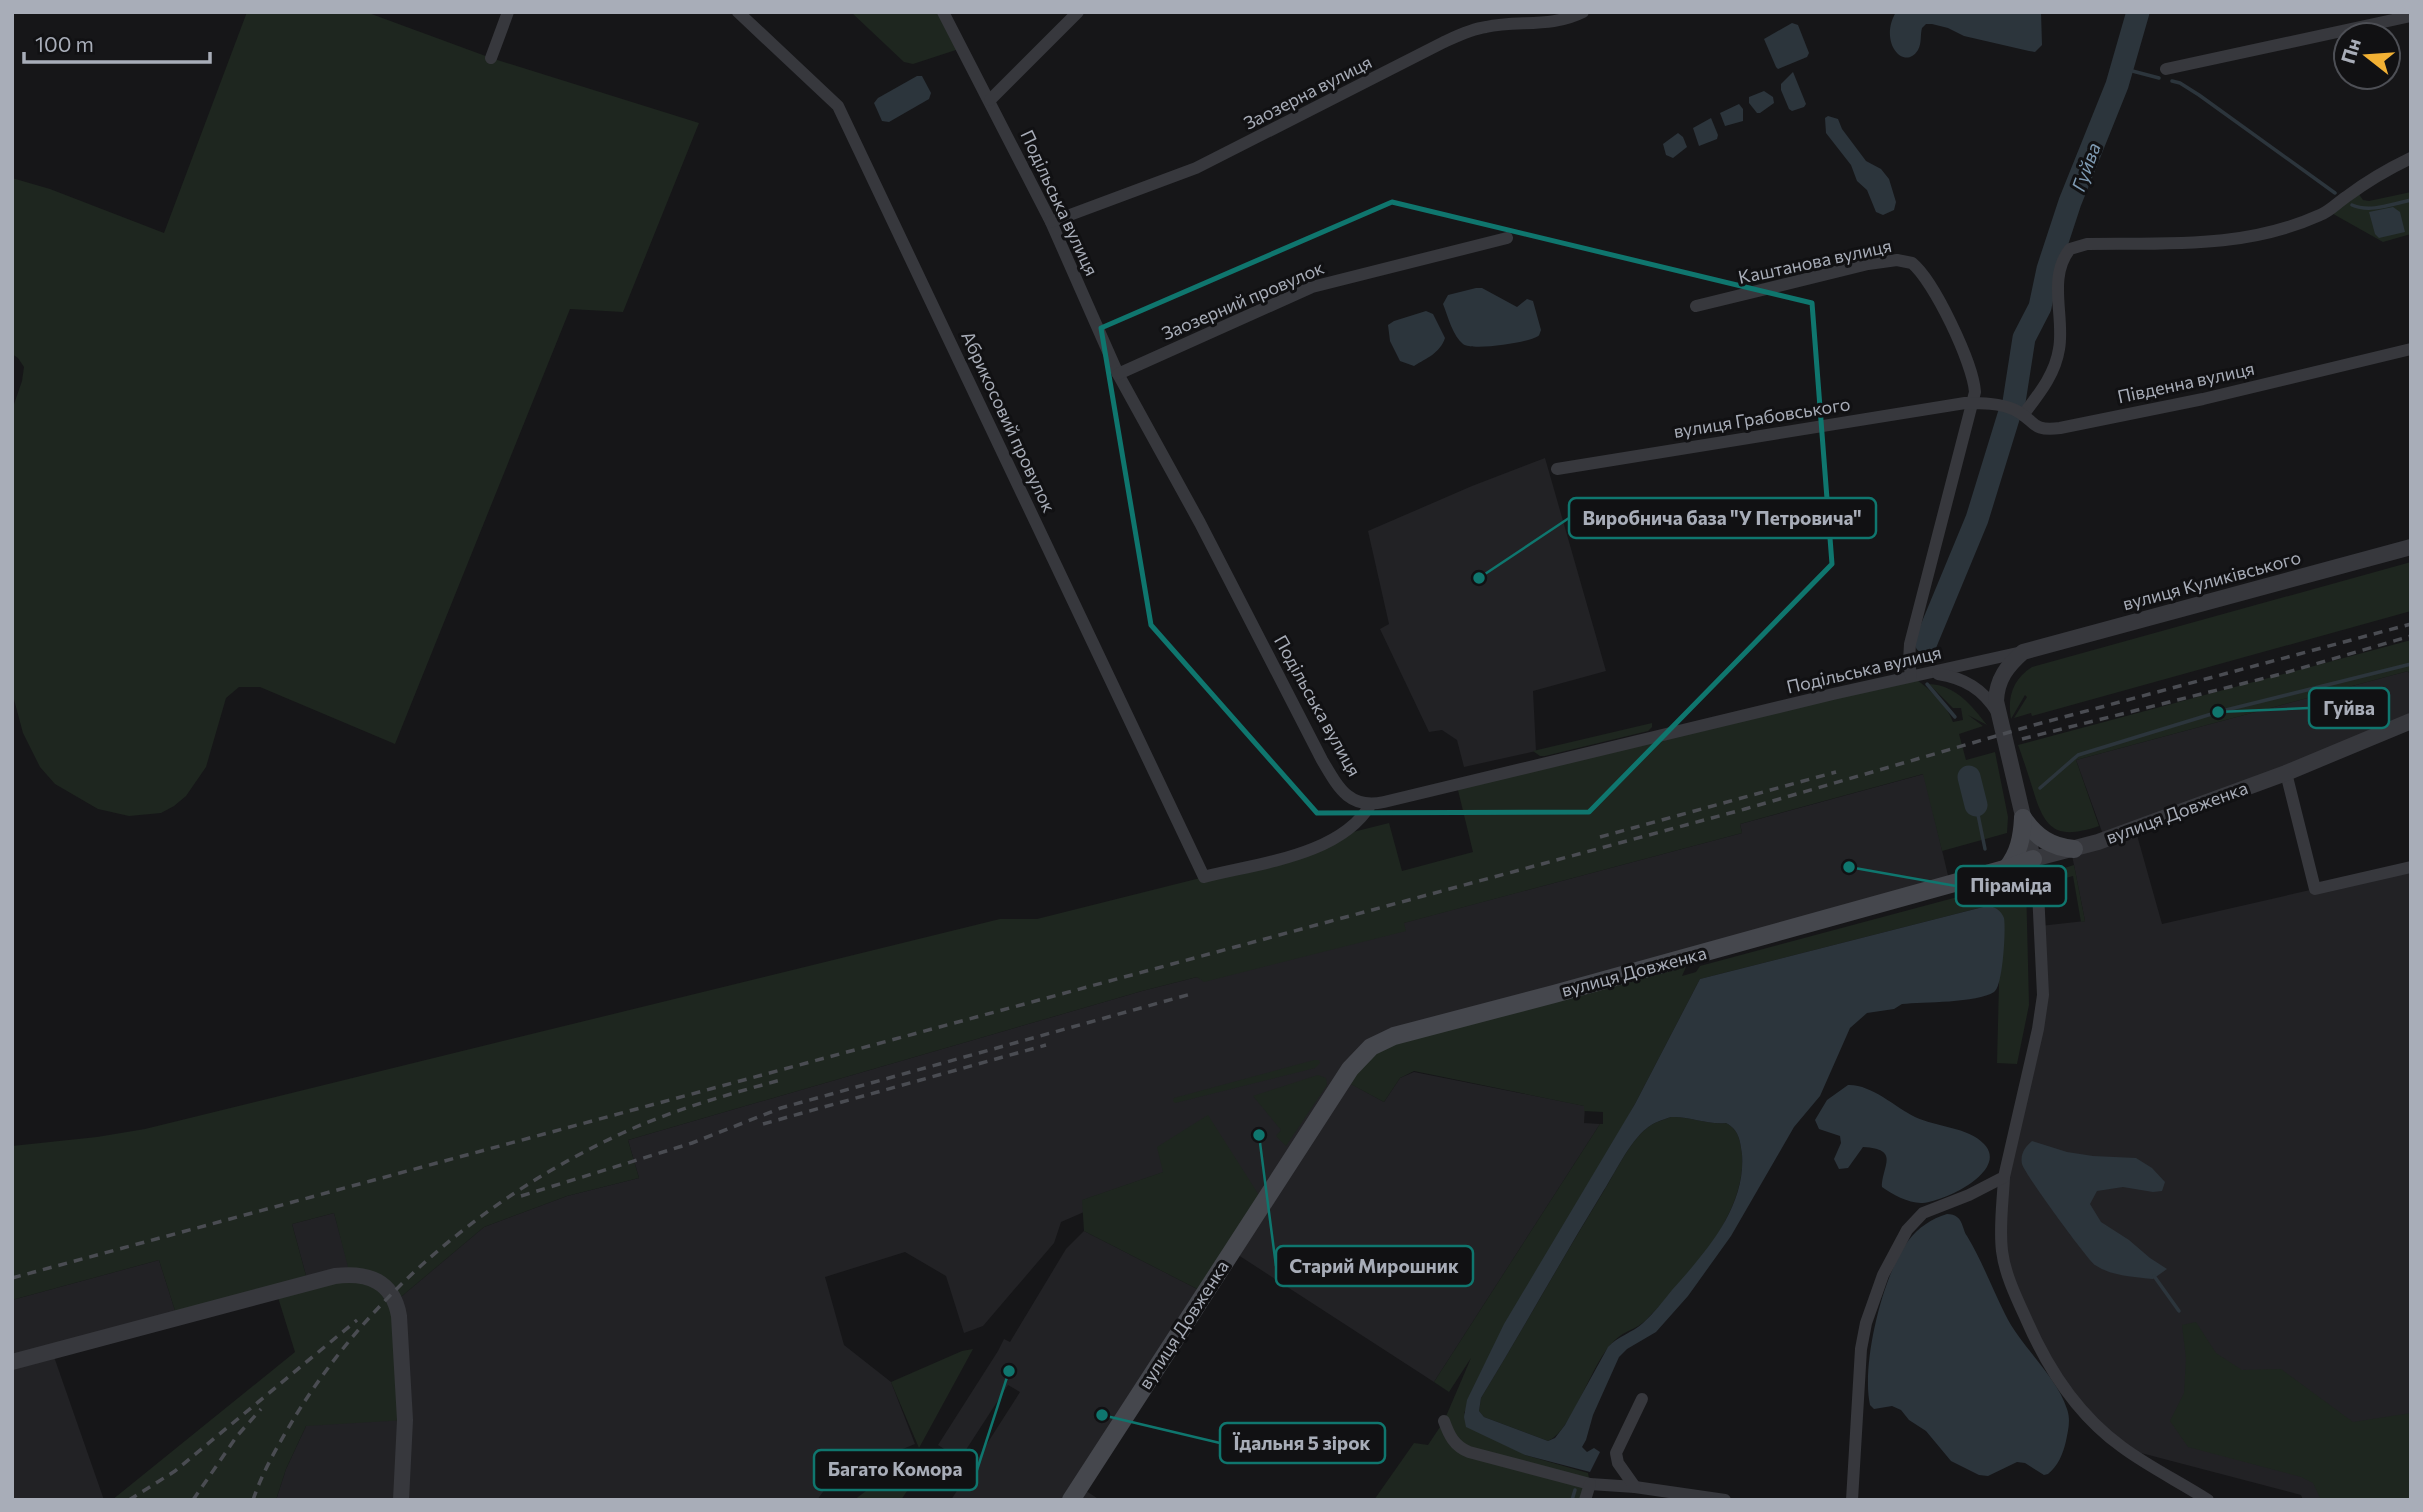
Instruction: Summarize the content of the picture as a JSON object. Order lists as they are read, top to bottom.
{
  "streets": {
    "main road": ["вулиця Довженка"],
    "street": [
      "Заозерна вулиця",
      "Подільська вулиця",
      "Каштанова вулиця",
      "Заозерний провулок",
      "Південна вулиця",
      "вулиця Грабовського",
      "Абрикосовий провулок",
      "вулиця Куликівського"
    ]
  },
  "crossings": [
    ["Заозерна вулиця", "Подільська вулиця"],
    ["Подільська вулиця", "Заозерний провулок"],
    ["Подільська вулиця", "Абрикосовий провулок"],
    ["Подільська вулиця", "вулиця Куликівського"],
    ["Каштанова вулиця", "Південна вулиця"],
    ["Каштанова вулиця", "вулиця Грабовського"],
    ["Південна вулиця", "вулиця Грабовського"]
  ],
  "water": ["Гуйва"],
  "places": [
    "Виробнича база \"У Петровича\"",
    "Гуйва",
    "Піраміда",
    "Старий Мирошник",
    "Багато Комора",
    "Їдальня 5 зірок"
  ],
  "scale_bar": "100 m",
  "north": "left"
}
